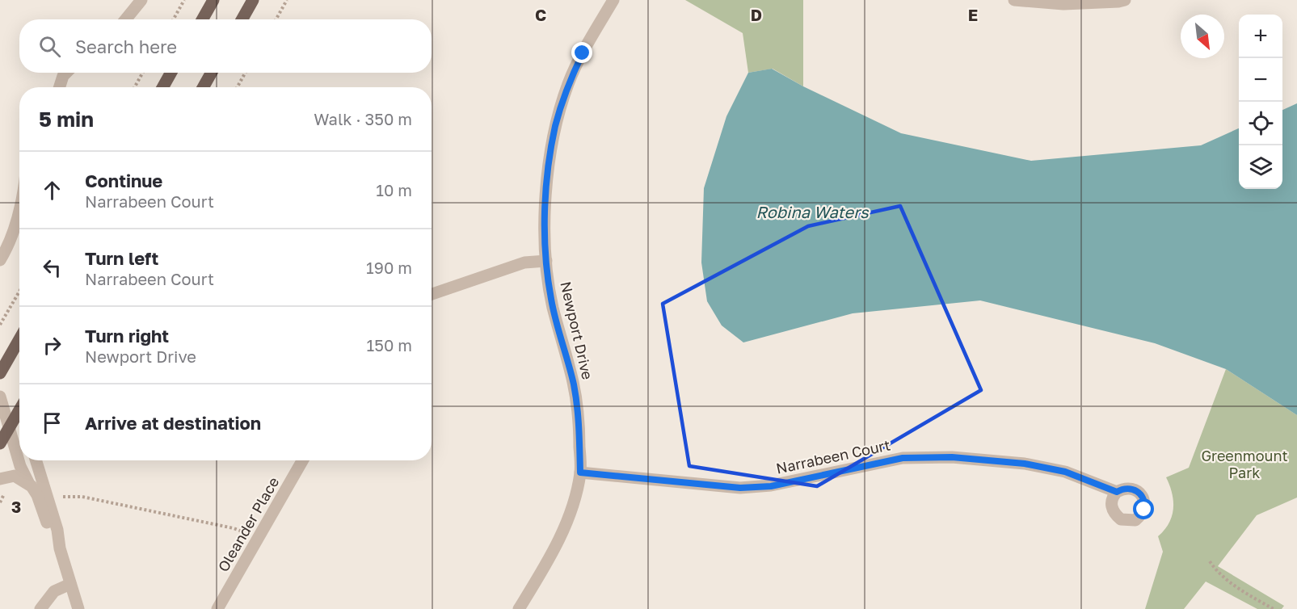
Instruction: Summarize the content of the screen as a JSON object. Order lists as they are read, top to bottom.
{
  "streets": {
    "street": ["Newport Drive", "Narrabeen Court", "Oleander Place"]
  },
  "crossings": [
    ["Newport Drive", "Narrabeen Court"]
  ],
  "water": ["Robina Waters"],
  "parks": ["Greenmount Park"],
  "north": "bottom right",
  "page": {
    "map_buttons": ["+", "−"],
    "search": "Search here",
    "heading": ["5 min", "Walk · 350 m"],
    "list": [
      ["Continue", "Narrabeen Court", "10 m"],
      ["Turn left", "Narrabeen Court", "190 m"],
      ["Turn right", "Newport Drive", "150 m"],
      "Arrive at destination"
    ]
  },
  "grid": {
    "columns": ["C", "D", "E"],
    "rows": ["3"]
  }
}
